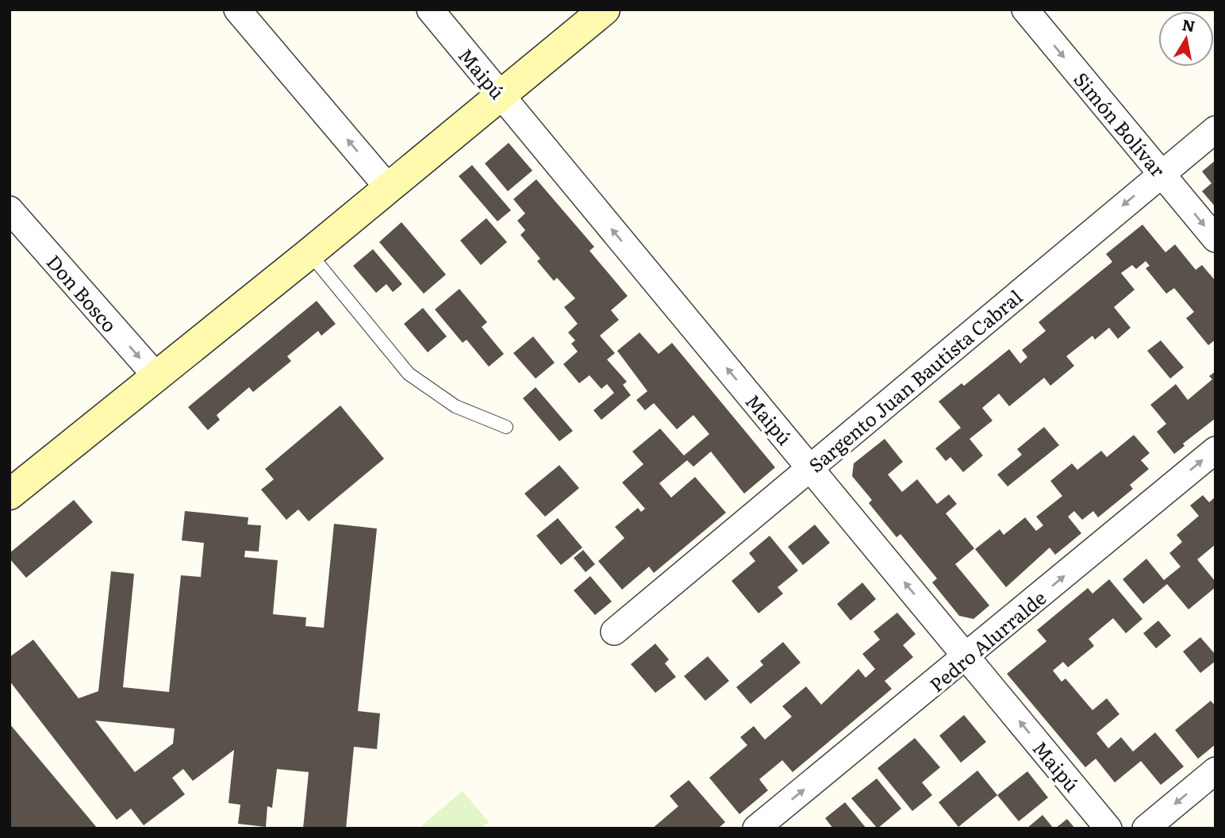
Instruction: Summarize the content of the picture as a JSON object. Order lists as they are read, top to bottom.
{
  "streets": {
    "street": [
      "Maipú",
      "Simón Bolívar",
      "Don Bosco",
      "Sargento Juan Bautista Cabral",
      "Pedro Alurralde"
    ]
  },
  "crossings": [
    ["Maipú", "Sargento Juan Bautista Cabral"],
    ["Maipú", "Pedro Alurralde"],
    ["Simón Bolívar", "Sargento Juan Bautista Cabral"]
  ],
  "one_way": [
    "Maipú",
    "Simón Bolívar",
    "Don Bosco",
    "Sargento Juan Bautista Cabral",
    "Pedro Alurralde"
  ],
  "north": "top"
}
